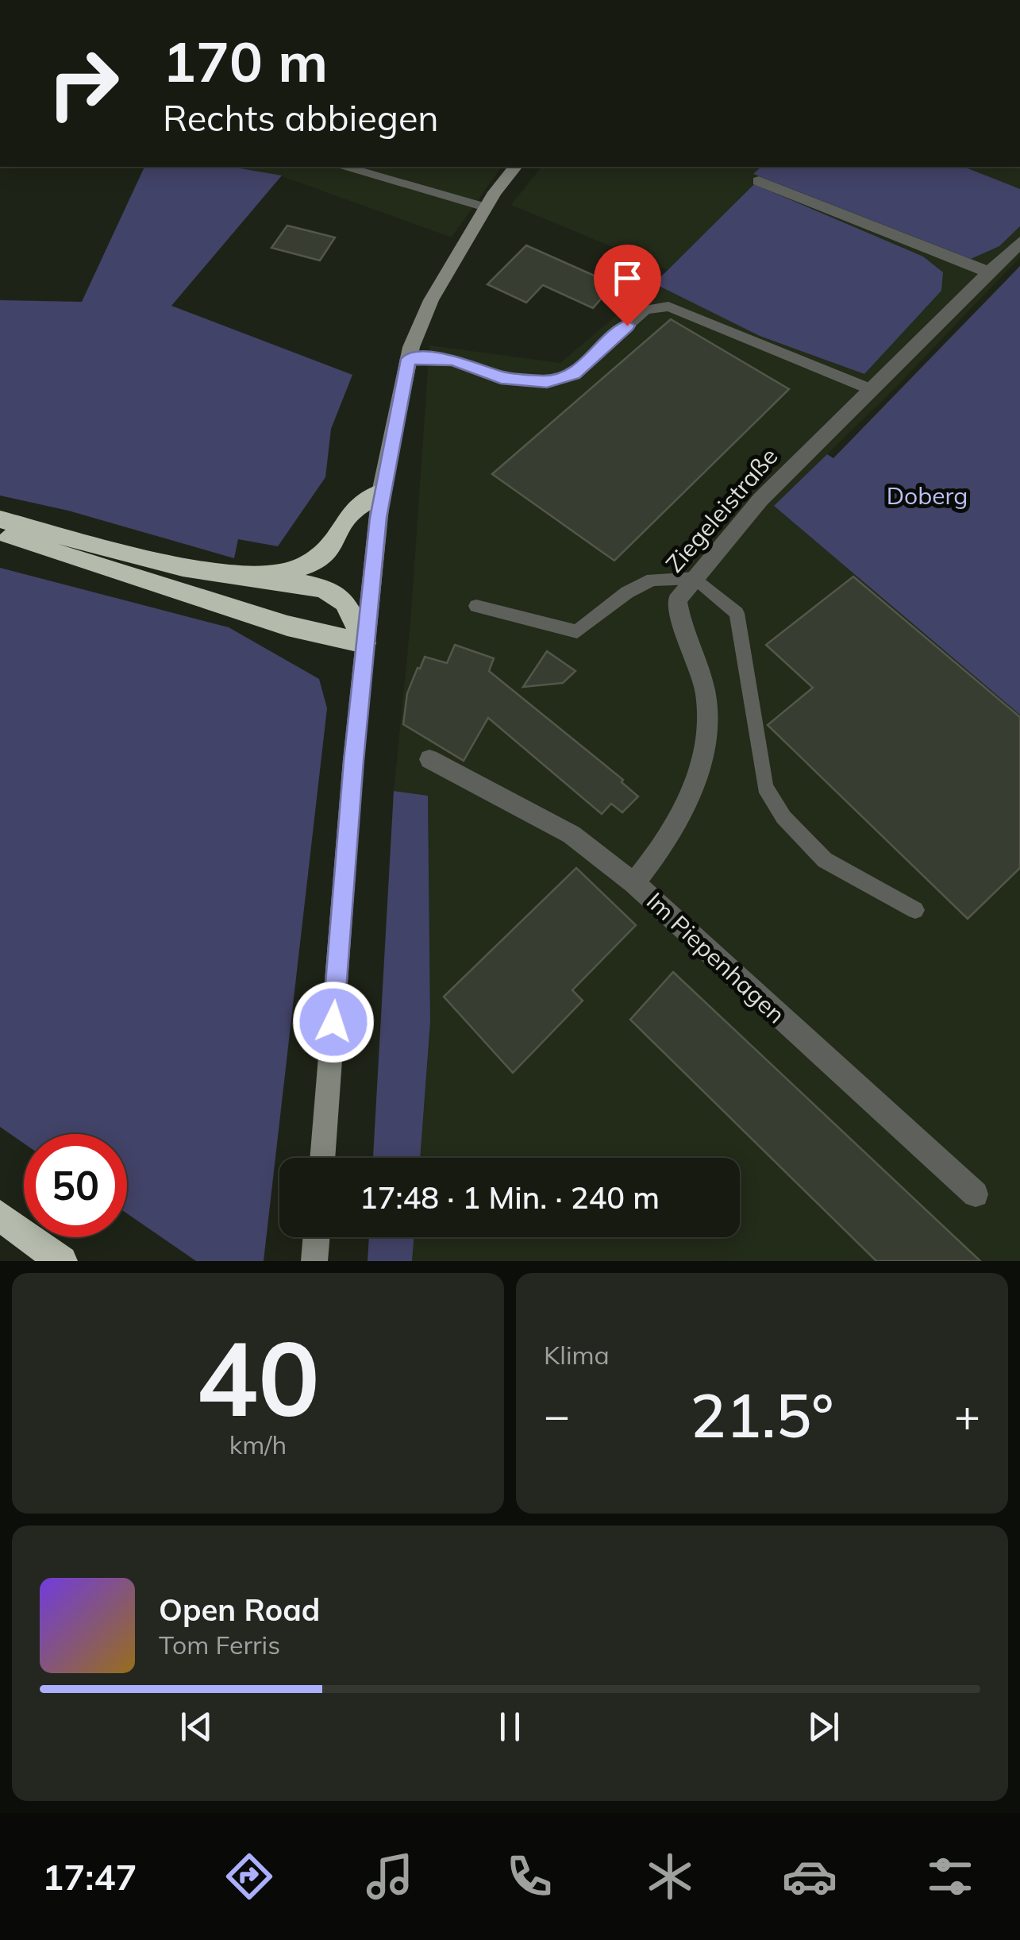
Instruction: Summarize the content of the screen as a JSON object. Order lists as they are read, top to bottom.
{
  "streets": {
    "street": ["Ziegeleistraße", "Im Piepenhagen"]
  },
  "crossings": [
    ["Ziegeleistraße", "Im Piepenhagen"]
  ],
  "parks": ["Doberg"],
  "page": {
    "turn": ["170 m", "Rechts abbiegen"],
    "limit": "50",
    "trip": "17:48 · 1 Min. · 240 m",
    "tile": [
      ["40", "km/h"],
      "Klima"
    ],
    "heat": ["−", "21.5°", "+"],
    "song": ["Open Road", "Tom Ferris"],
    "tabs": "17:47"
  }
}
